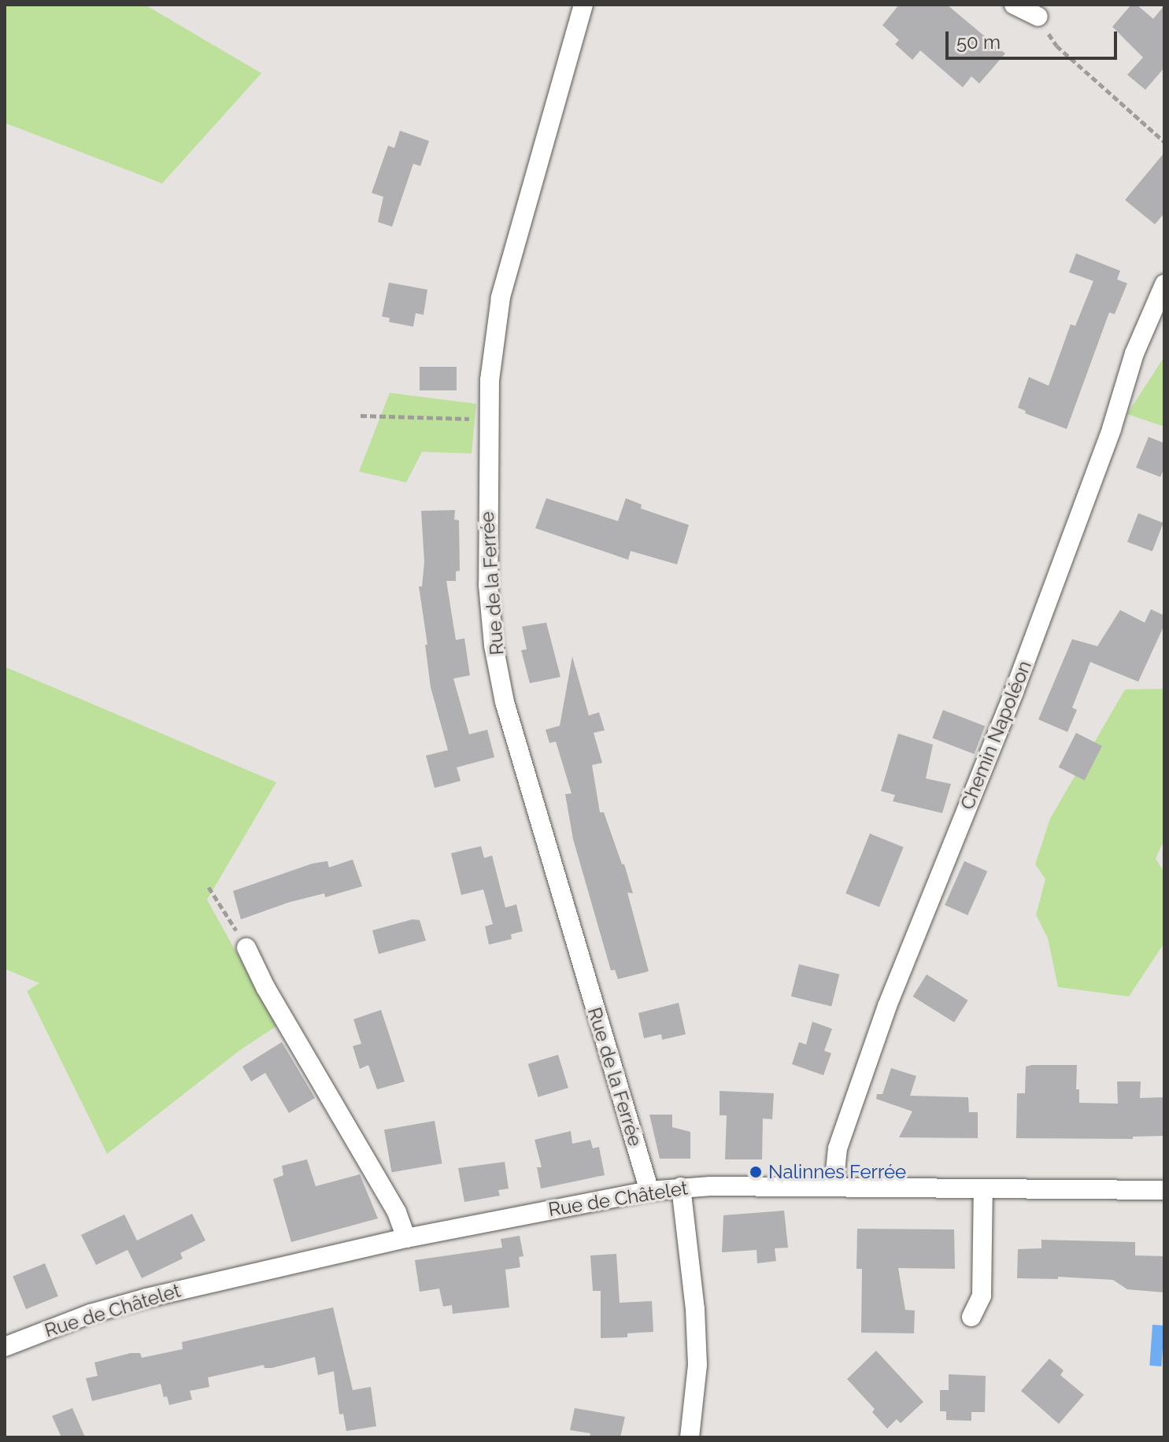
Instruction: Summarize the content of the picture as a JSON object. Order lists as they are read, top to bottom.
{
  "streets": {
    "street": ["Rue de la Ferrée", "Chemin Napoléon", "Rue de Châtelet"]
  },
  "crossings": [
    ["Rue de la Ferrée", "Rue de Châtelet"],
    ["Chemin Napoléon", "Rue de Châtelet"]
  ],
  "places": ["Nalinnes Ferrée"],
  "scale_bar": "50 m"
}
